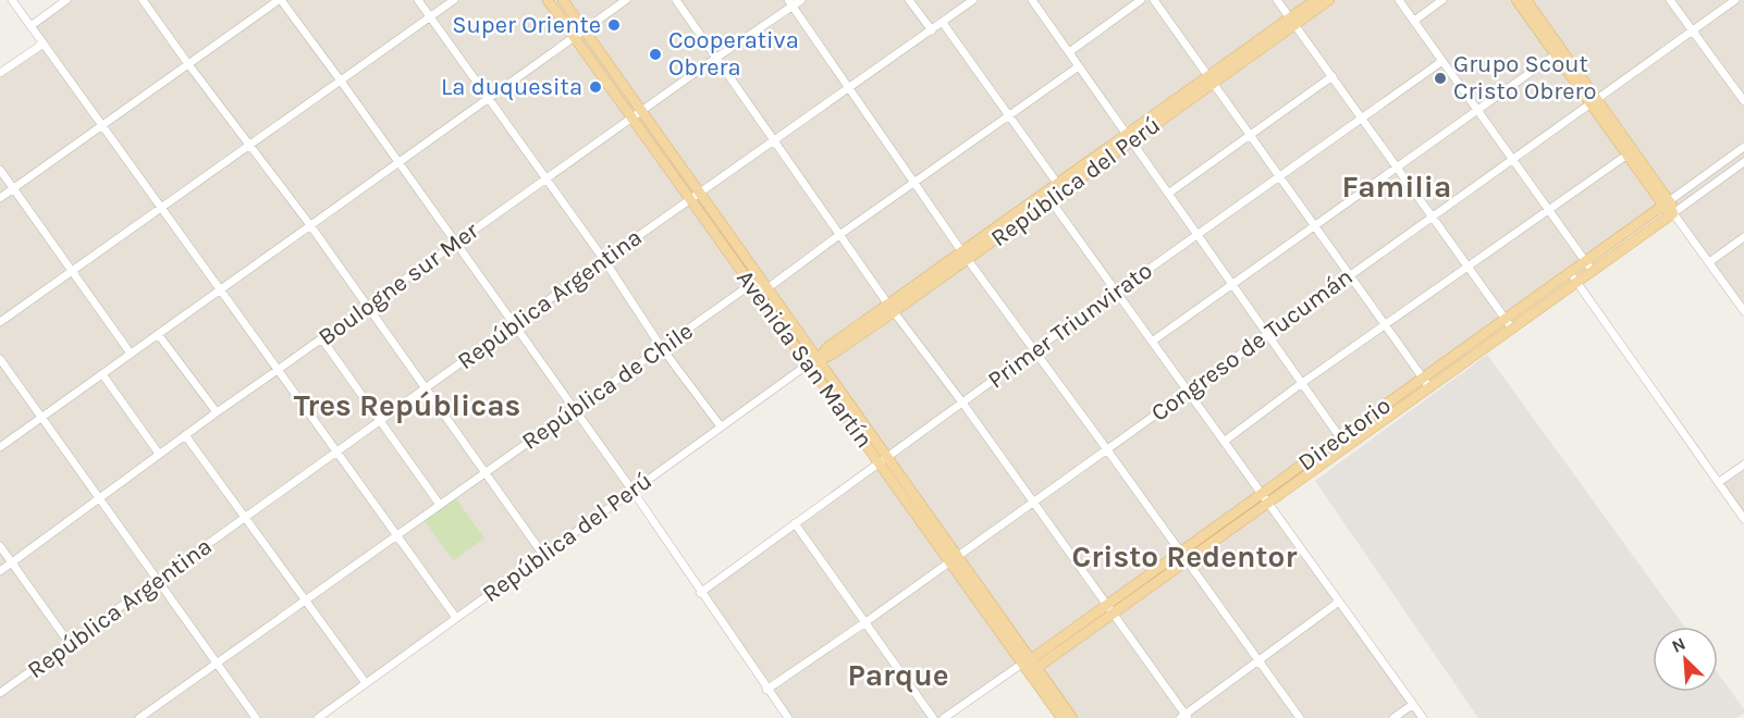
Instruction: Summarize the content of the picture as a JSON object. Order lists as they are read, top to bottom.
{
  "streets": {
    "main road": ["República del Perú", "Avenida San Martín", "Directorio"],
    "street": [
      "Boulogne sur Mer",
      "República Argentina",
      "Primer Triunvirato",
      "Congreso de Tucumán",
      "República de Chile"
    ]
  },
  "crossings": [
    ["República del Perú", "Avenida San Martín"],
    ["Boulogne sur Mer", "Avenida San Martín"],
    ["República Argentina", "Avenida San Martín"],
    ["Primer Triunvirato", "Avenida San Martín"],
    ["Congreso de Tucumán", "Avenida San Martín"],
    ["Avenida San Martín", "República de Chile"],
    ["Avenida San Martín", "Directorio"]
  ],
  "districts": [
    "Familia",
    "Tres Repúblicas",
    "Cristo Redentor",
    "Parque"
  ],
  "places": [
    "Super Oriente",
    "Cooperativa Obrera",
    "Grupo Scout Cristo Obrero",
    "La duquesita"
  ],
  "north": "top left"
}
